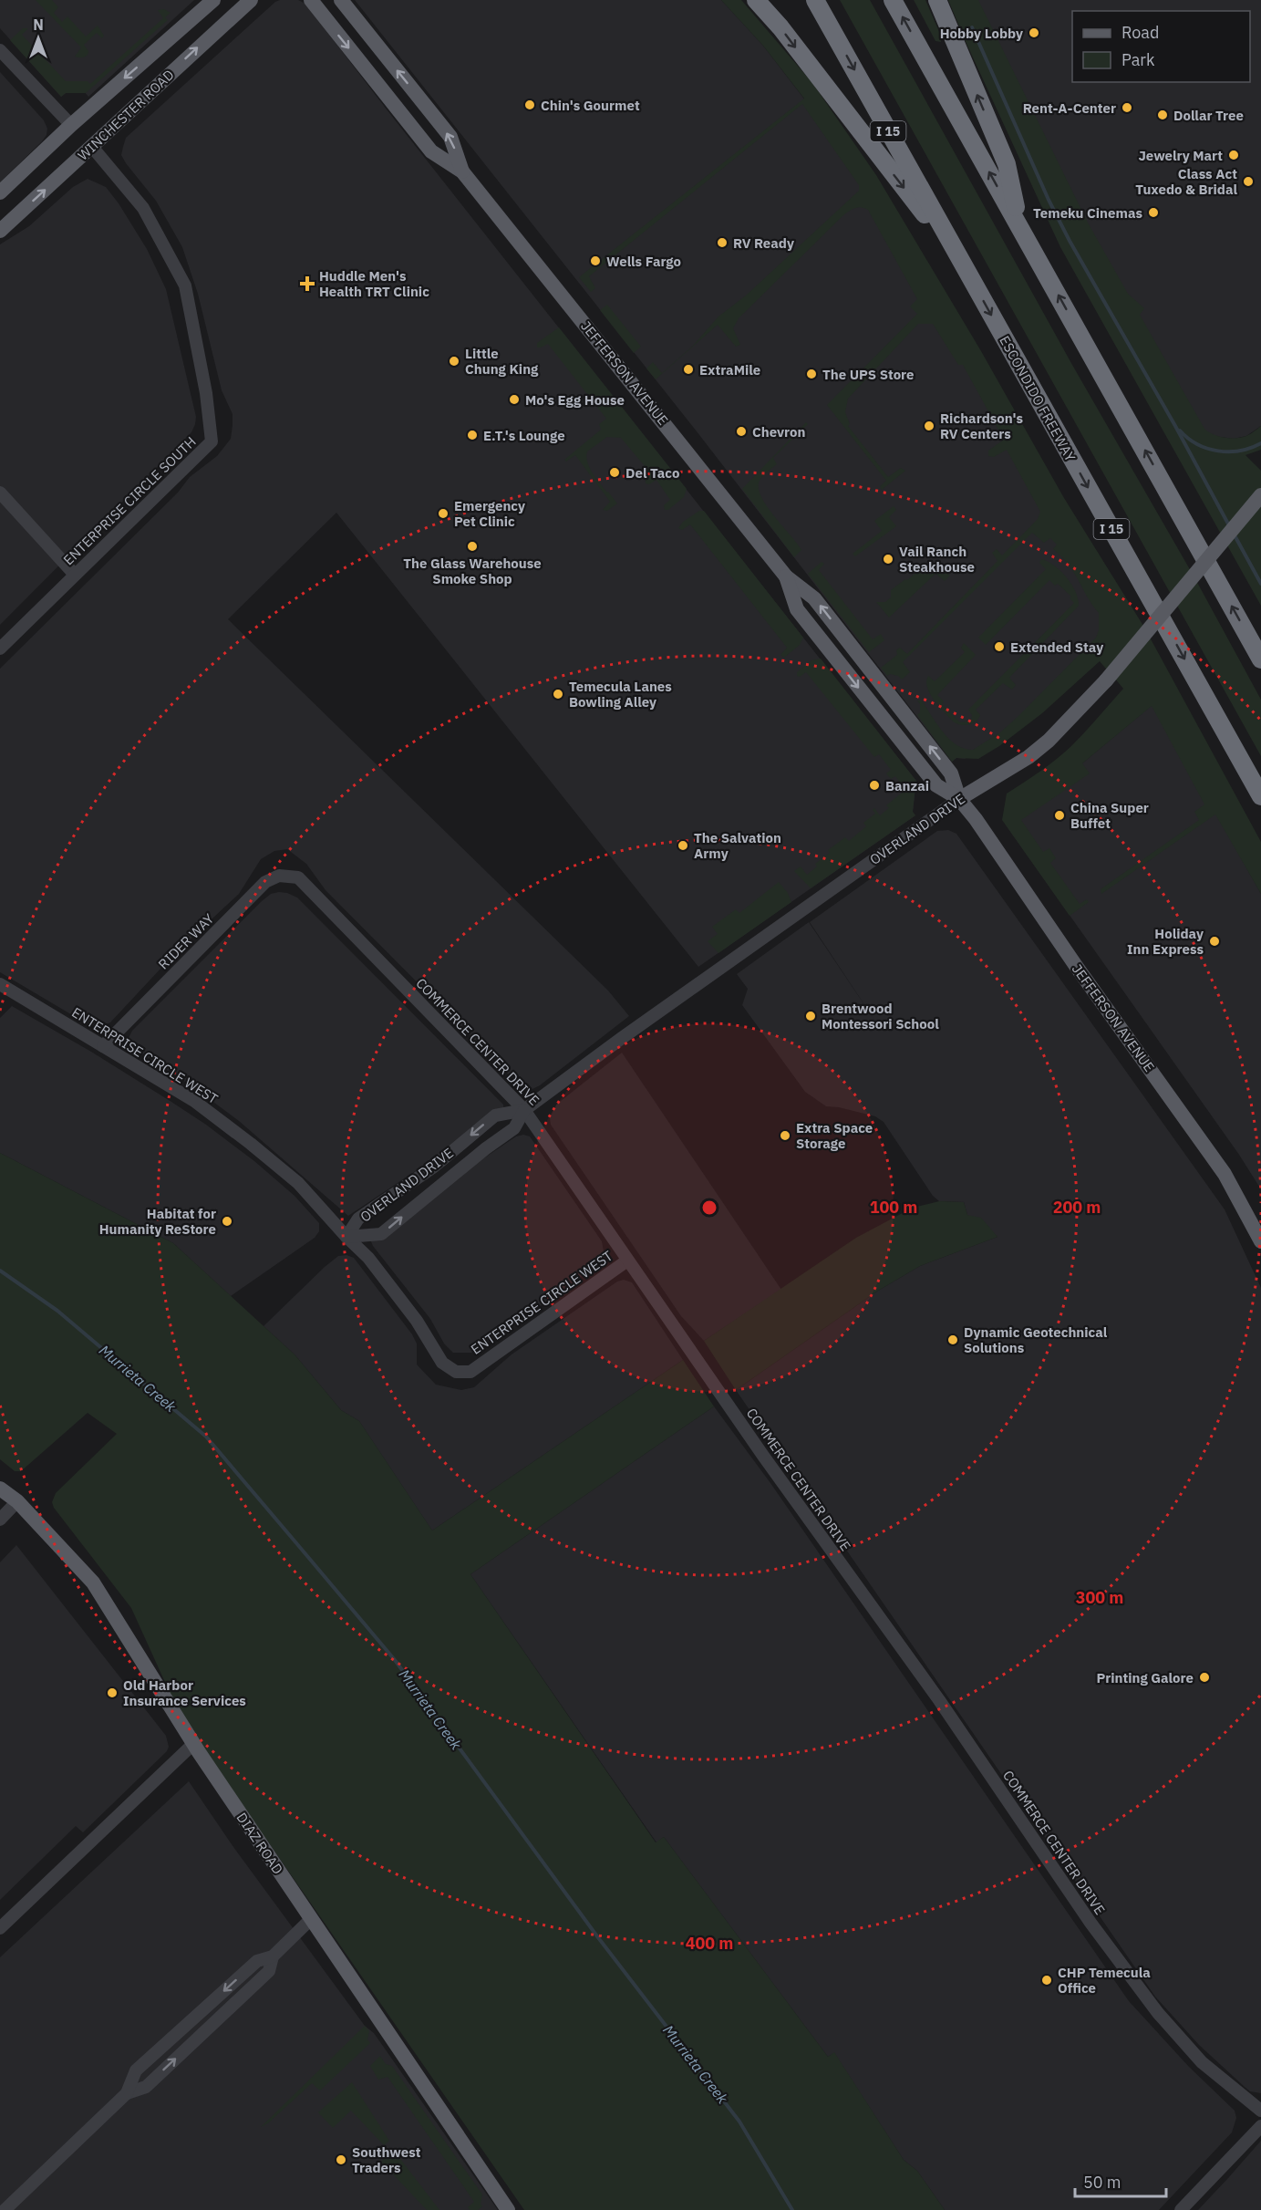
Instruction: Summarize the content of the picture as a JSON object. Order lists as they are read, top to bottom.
{
  "streets": {
    "highway": ["I 15", "ESCONDIDO FREEWAY"],
    "main road": [
      "WINCHESTER ROAD",
      "JEFFERSON AVENUE",
      "OVERLAND DRIVE",
      "DIAZ ROAD"
    ],
    "street": [
      "ENTERPRISE CIRCLE SOUTH",
      "RIDER WAY",
      "COMMERCE CENTER DRIVE",
      "ENTERPRISE CIRCLE WEST"
    ]
  },
  "crossings": [
    ["WINCHESTER ROAD", "ENTERPRISE CIRCLE SOUTH"],
    ["JEFFERSON AVENUE", "OVERLAND DRIVE"],
    ["OVERLAND DRIVE", "COMMERCE CENTER DRIVE"],
    ["OVERLAND DRIVE", "ENTERPRISE CIRCLE WEST"],
    ["RIDER WAY", "COMMERCE CENTER DRIVE"],
    ["RIDER WAY", "ENTERPRISE CIRCLE WEST"],
    ["COMMERCE CENTER DRIVE", "ENTERPRISE CIRCLE WEST"]
  ],
  "water": ["Murrieta Creek"],
  "places": {
    "other": [
      "Hobby Lobby",
      "Chin's Gourmet",
      "Rent-A-Center",
      "Dollar Tree",
      "Jewelry Mart",
      "Class Act Tuxedo & Bridal",
      "Temeku Cinemas",
      "RV Ready",
      "Wells Fargo",
      "Little Chung King",
      "ExtraMile",
      "The UPS Store",
      "Mo's Egg House",
      "Richardson's RV Centers",
      "Chevron",
      "E.T.'s Lounge",
      "Del Taco",
      "Emergency Pet Clinic",
      "The Glass Warehouse Smoke Shop",
      "Vail Ranch Steakhouse",
      "Extended Stay",
      "Temecula Lanes Bowling Alley",
      "Banzai",
      "China Super Buffet",
      "The Salvation Army",
      "Holiday Inn Express",
      "Brentwood Montessori School",
      "Extra Space Storage",
      "Habitat for Humanity ReStore",
      "Dynamic Geotechnical Solutions",
      "Printing Galore",
      "Old Harbor Insurance Services",
      "CHP Temecula Office",
      "Southwest Traders"
    ],
    "health": ["Huddle Men's Health TRT Clinic"]
  },
  "legend": ["Road", "Park"],
  "scale_bar": "50 m",
  "north": "top",
  "rings": [
    "100 m",
    "200 m",
    "300 m",
    "400 m"
  ]
}
